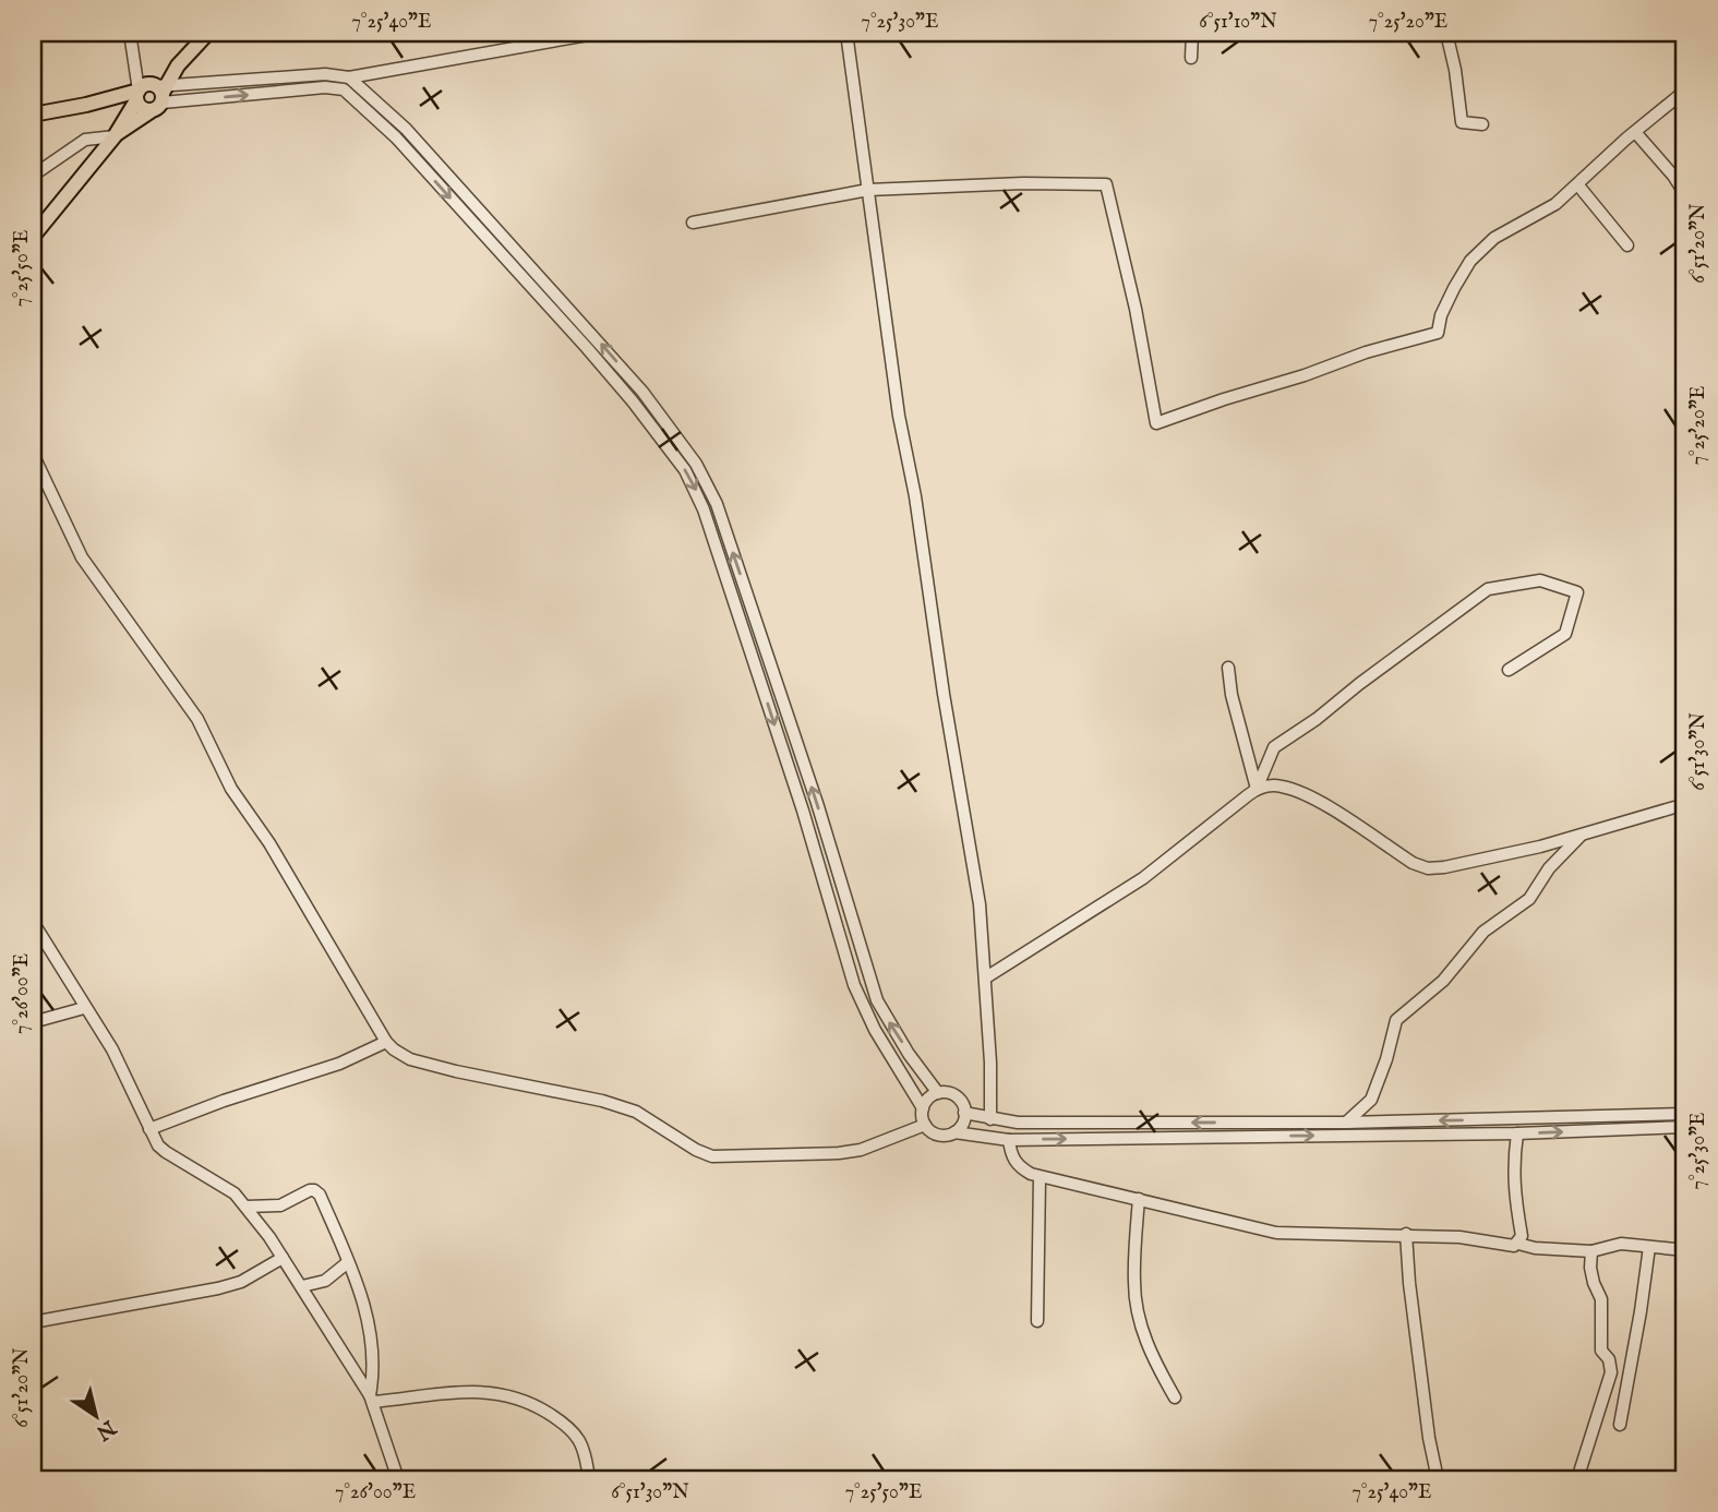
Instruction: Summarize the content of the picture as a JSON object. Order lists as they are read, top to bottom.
{
  "north": "bottom right",
  "coordinates": [
    "7°25'40\"E",
    "7°25'30\"E",
    "6°51'10\"N",
    "7°25'20\"E",
    "6°51'20\"N",
    "7°25'50\"E",
    "6°51'30\"N",
    "7°26'00\"E"
  ]
}
